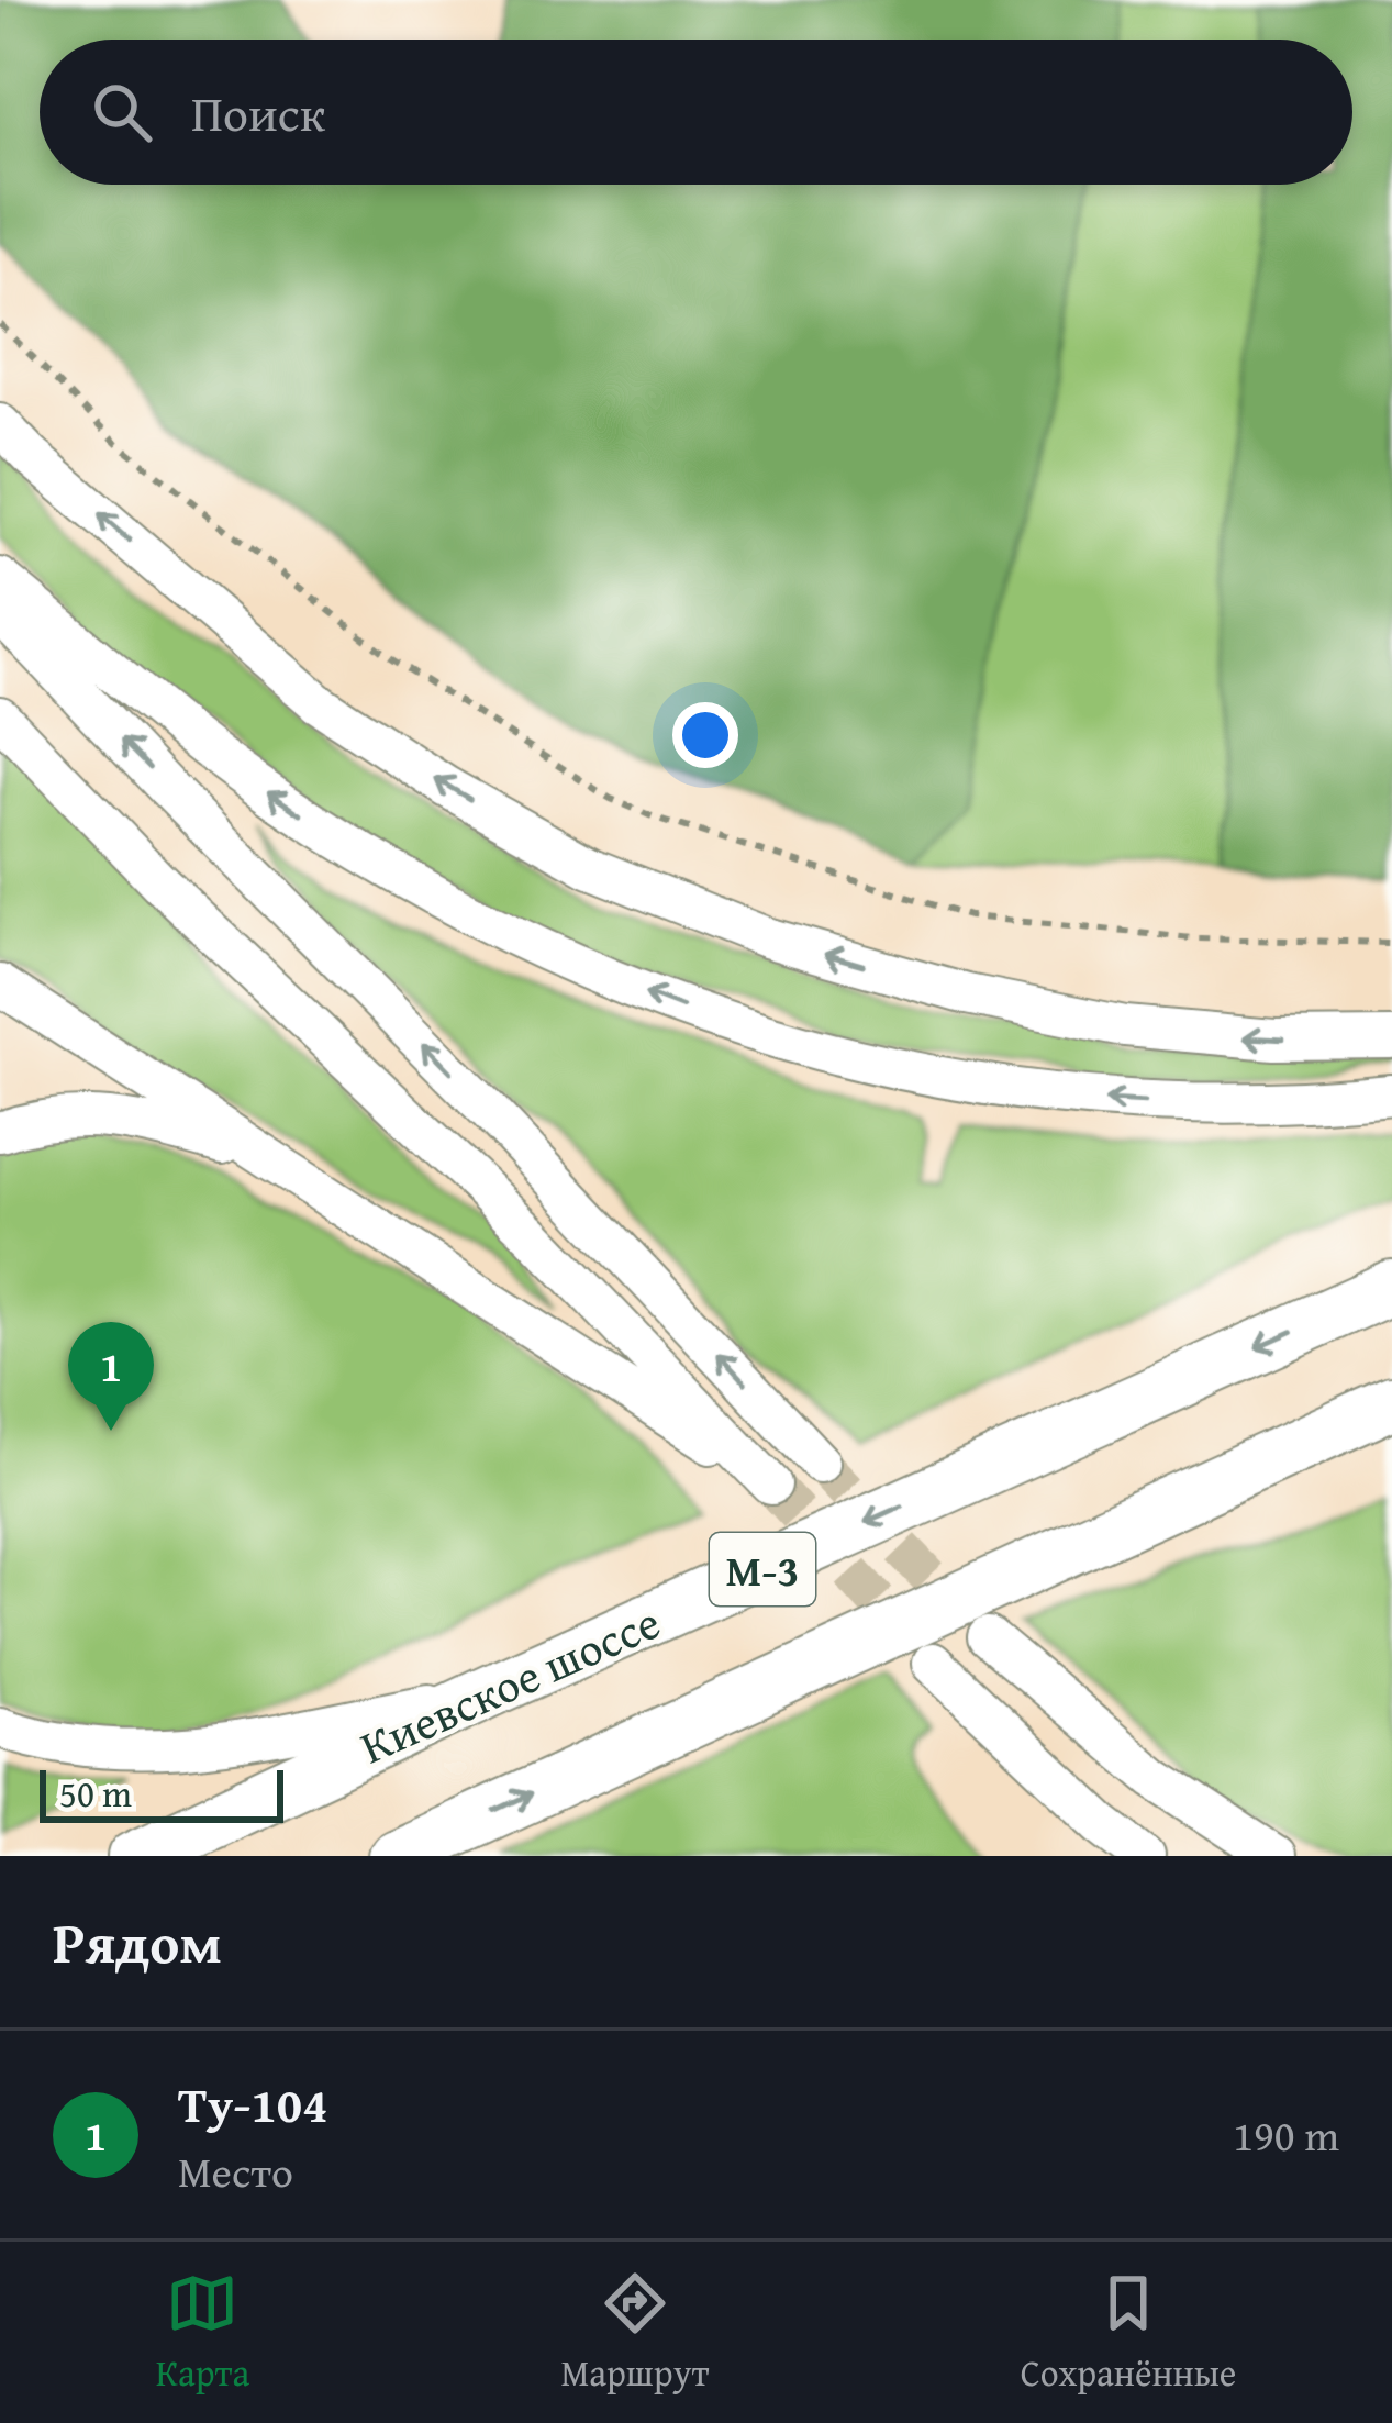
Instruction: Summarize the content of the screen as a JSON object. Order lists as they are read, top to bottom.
{
  "streets": {
    "highway": ["М-3", "Киевское шоссе"]
  },
  "scale_bar": "50 m",
  "page": {
    "search": "Поиск",
    "pins": "1",
    "scale": "50 m",
    "heading": "Рядом",
    "list": [
      {
        "mark": "1",
        "name": "Ту-104",
        "note": "Место",
        "value": "190 m"
      }
    ],
    "nav": ["Карта", "Маршрут", "Сохранённые"]
  }
}
